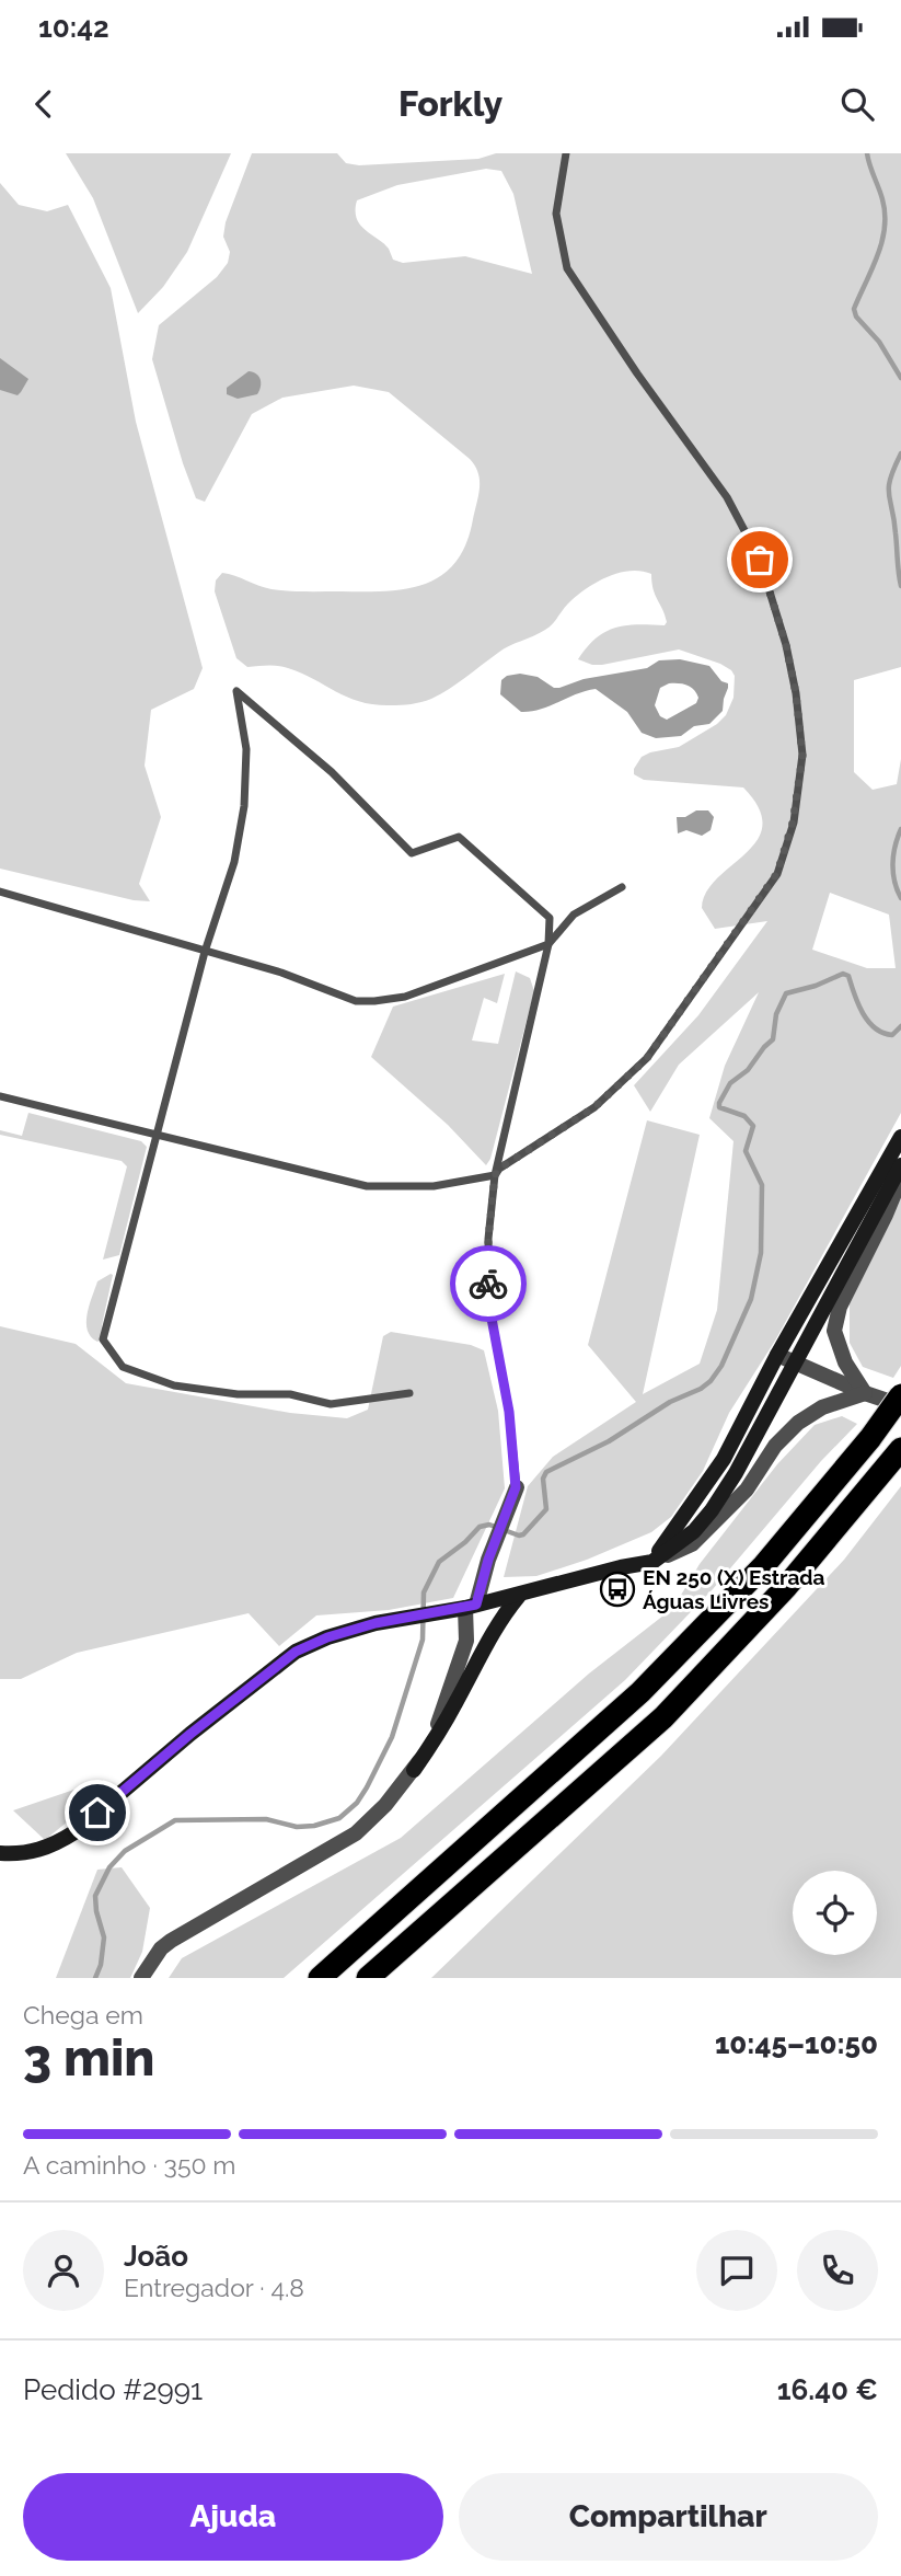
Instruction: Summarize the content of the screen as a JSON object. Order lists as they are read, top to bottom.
{
  "places": {
    "bus stop": ["EN 250 (X) Estrada Águas Livres"]
  },
  "page": {
    "status": "10:42",
    "header": "Forkly",
    "heading": ["3 min", "Chega em", "10:45–10:50"],
    "panel": [
      "João",
      "Entregador · 4.8",
      "Pedido #2991",
      "16.40 €"
    ],
    "bar": "A caminho · 350 m",
    "buttons": ["Ajuda", "Compartilhar"]
  }
}
